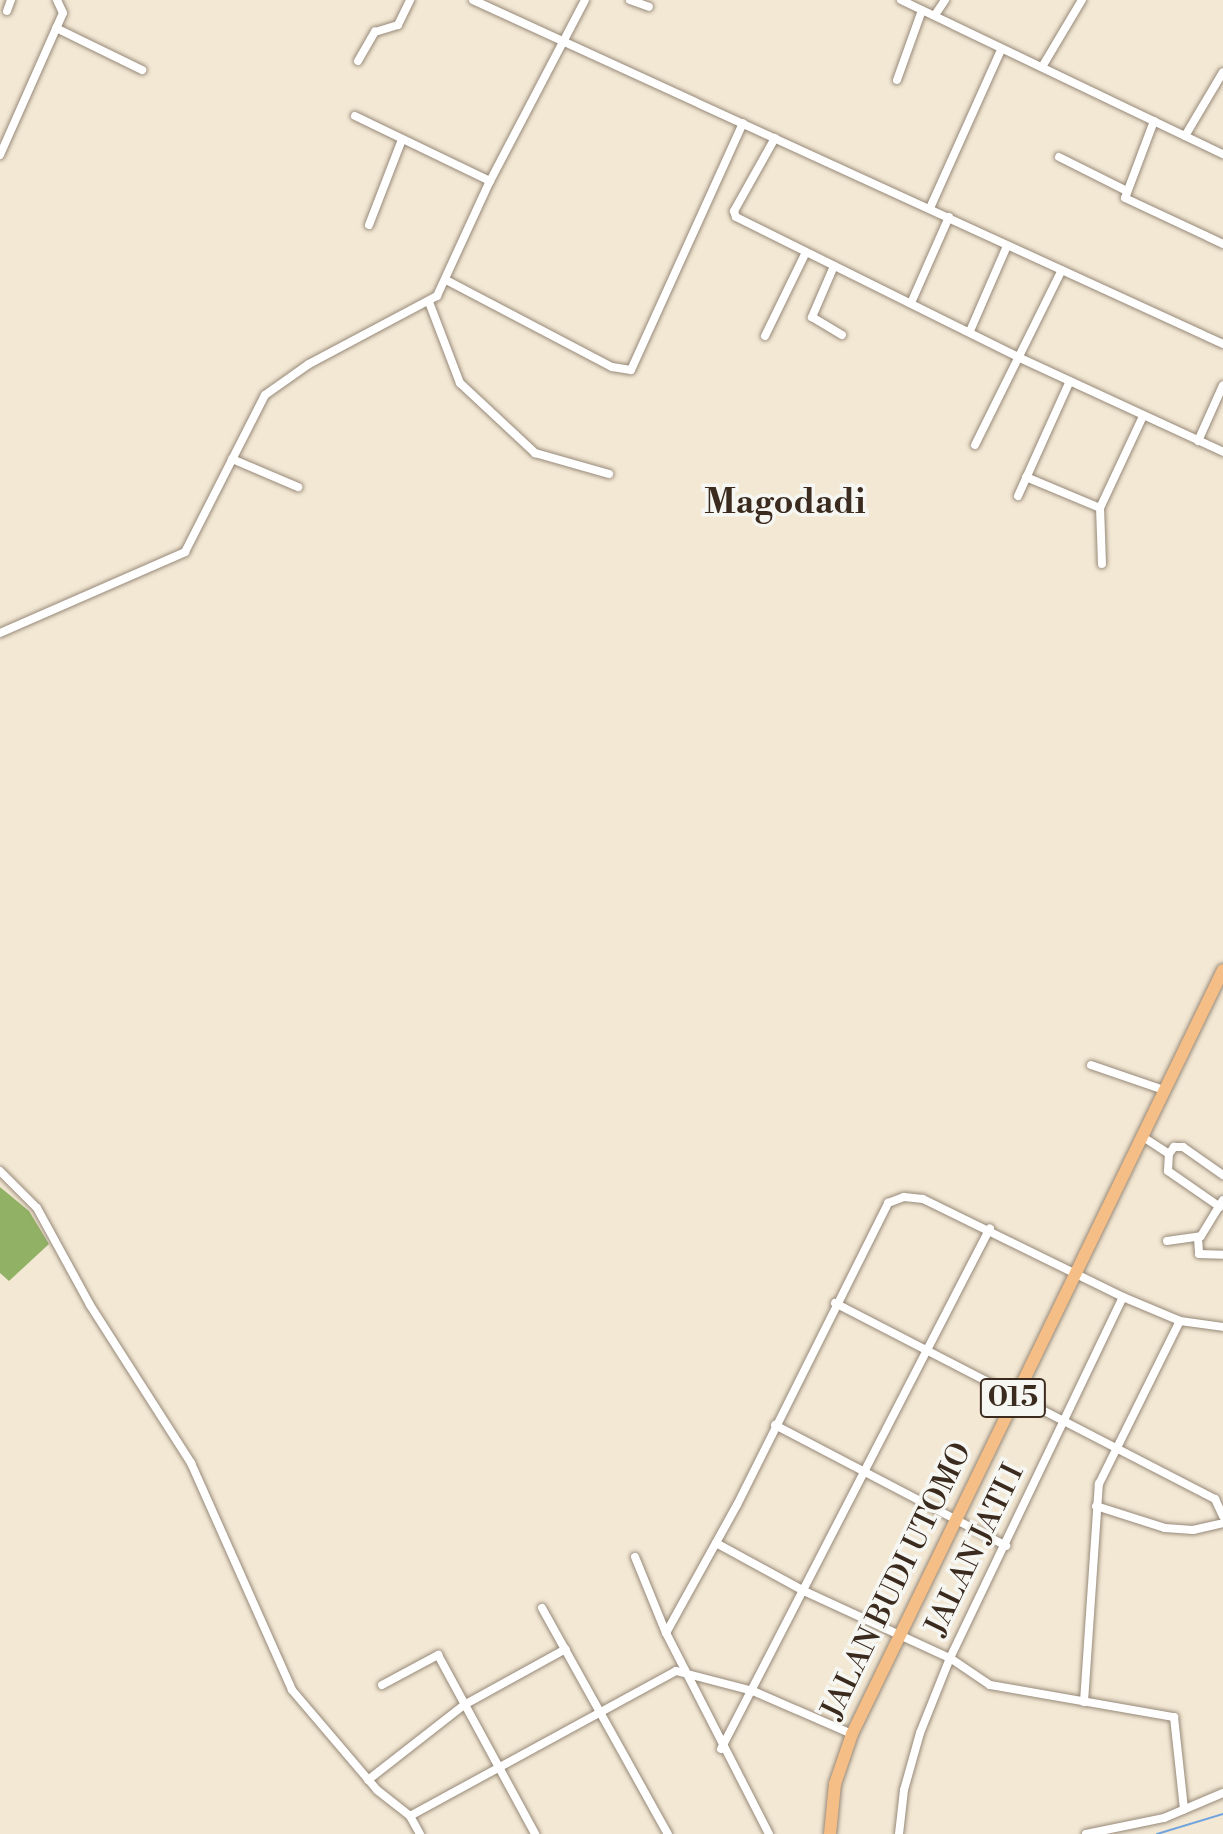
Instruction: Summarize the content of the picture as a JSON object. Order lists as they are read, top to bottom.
{
  "streets": {
    "main road": ["015", "JALAN BUDI UTOMO"],
    "street": ["JALAN JATI I"]
  },
  "districts": ["Magodadi"]
}
